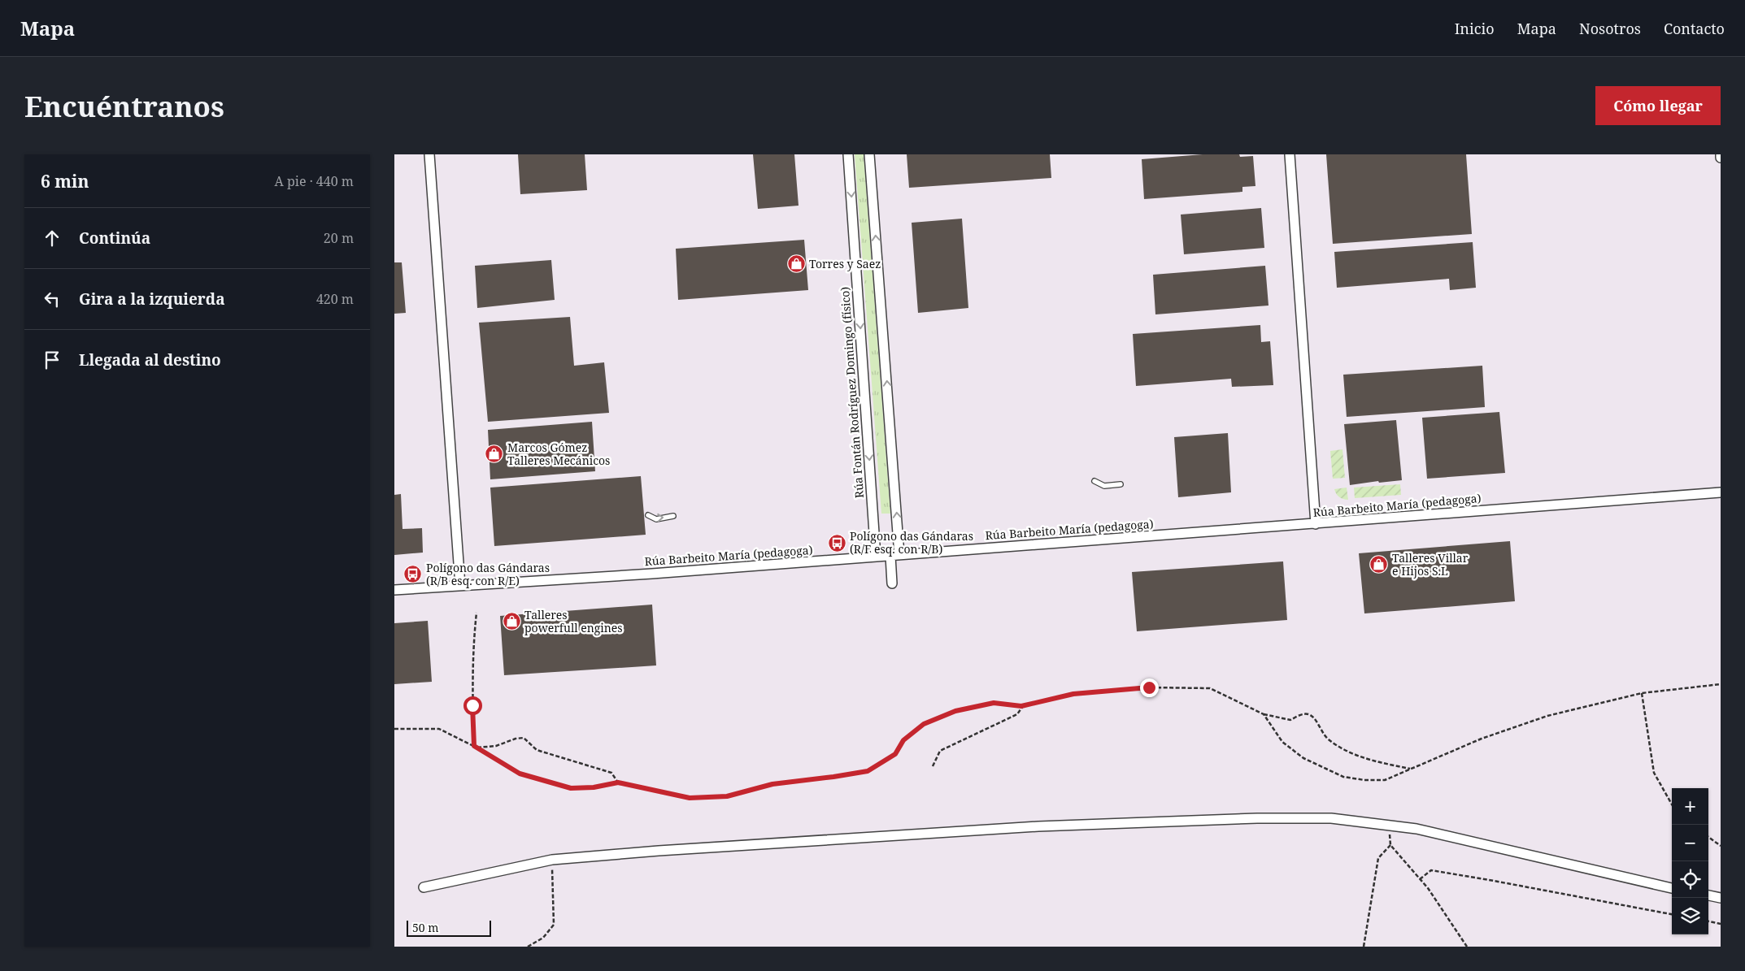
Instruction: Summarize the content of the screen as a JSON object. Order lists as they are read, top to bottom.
{
  "streets": {
    "street": ["Rúa Fontán Rodríguez Domingo (físico)", "Rúa Barbeito María (pedagoga)"]
  },
  "crossings": [
    ["Rúa Fontán Rodríguez Domingo (físico)", "Rúa Barbeito María (pedagoga)"]
  ],
  "places": {
    "shop": [
      "Torres y Saez",
      "Marcos Gómez Talleres Mecánicos",
      "Talleres Villar e Hijos S.L",
      "Talleres powerfull engines"
    ],
    "bus stop": ["Polígono das Gándaras (R/F esq. con R/B)", "Polígono das Gándaras (R/B esq. con R/E)"]
  },
  "scale_bar": "50 m",
  "page": {
    "header": "Mapa",
    "nav": [
      "Inicio",
      "Mapa",
      "Nosotros",
      "Contacto"
    ],
    "buttons": "Cómo llegar",
    "title": "Encuéntranos",
    "heading": ["6 min", "A pie · 440 m"],
    "list": [
      ["Continúa", "20 m"],
      ["Gira a la izquierda", "420 m"],
      "Llegada al destino"
    ],
    "map_buttons": ["+", "−"],
    "scale": "50 m"
  }
}
